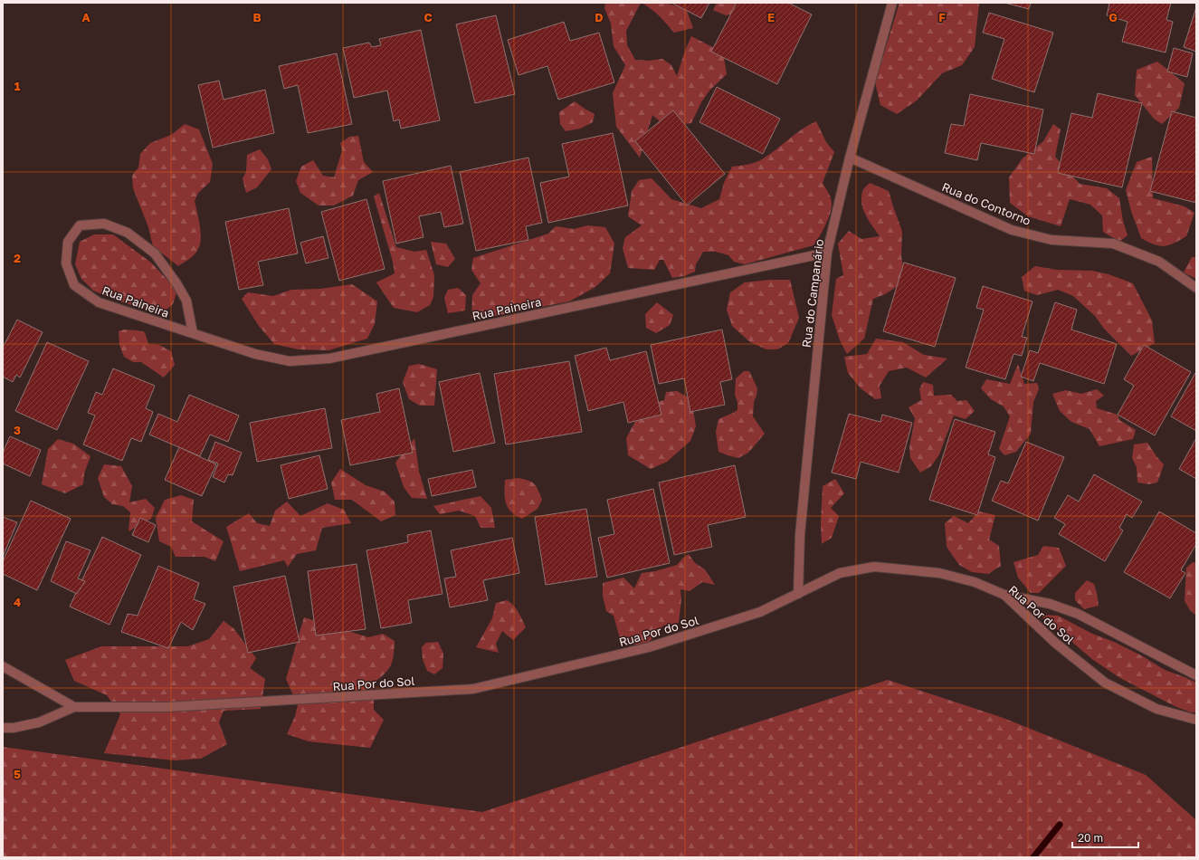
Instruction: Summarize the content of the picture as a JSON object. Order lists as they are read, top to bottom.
{
  "streets": {
    "street": [
      "Rua do Contorno",
      "Rua do Campanário",
      "Rua Paineira",
      "Rua Por do Sol"
    ]
  },
  "crossings": [
    ["Rua do Contorno", "Rua do Campanário"],
    ["Rua do Campanário", "Rua Paineira"],
    ["Rua do Campanário", "Rua Por do Sol"]
  ],
  "scale_bar": "20 m",
  "grid": {
    "columns": [
      "A",
      "B",
      "C",
      "D",
      "E",
      "F",
      "G"
    ],
    "rows": [
      "1",
      "2",
      "3",
      "4",
      "5"
    ]
  }
}
